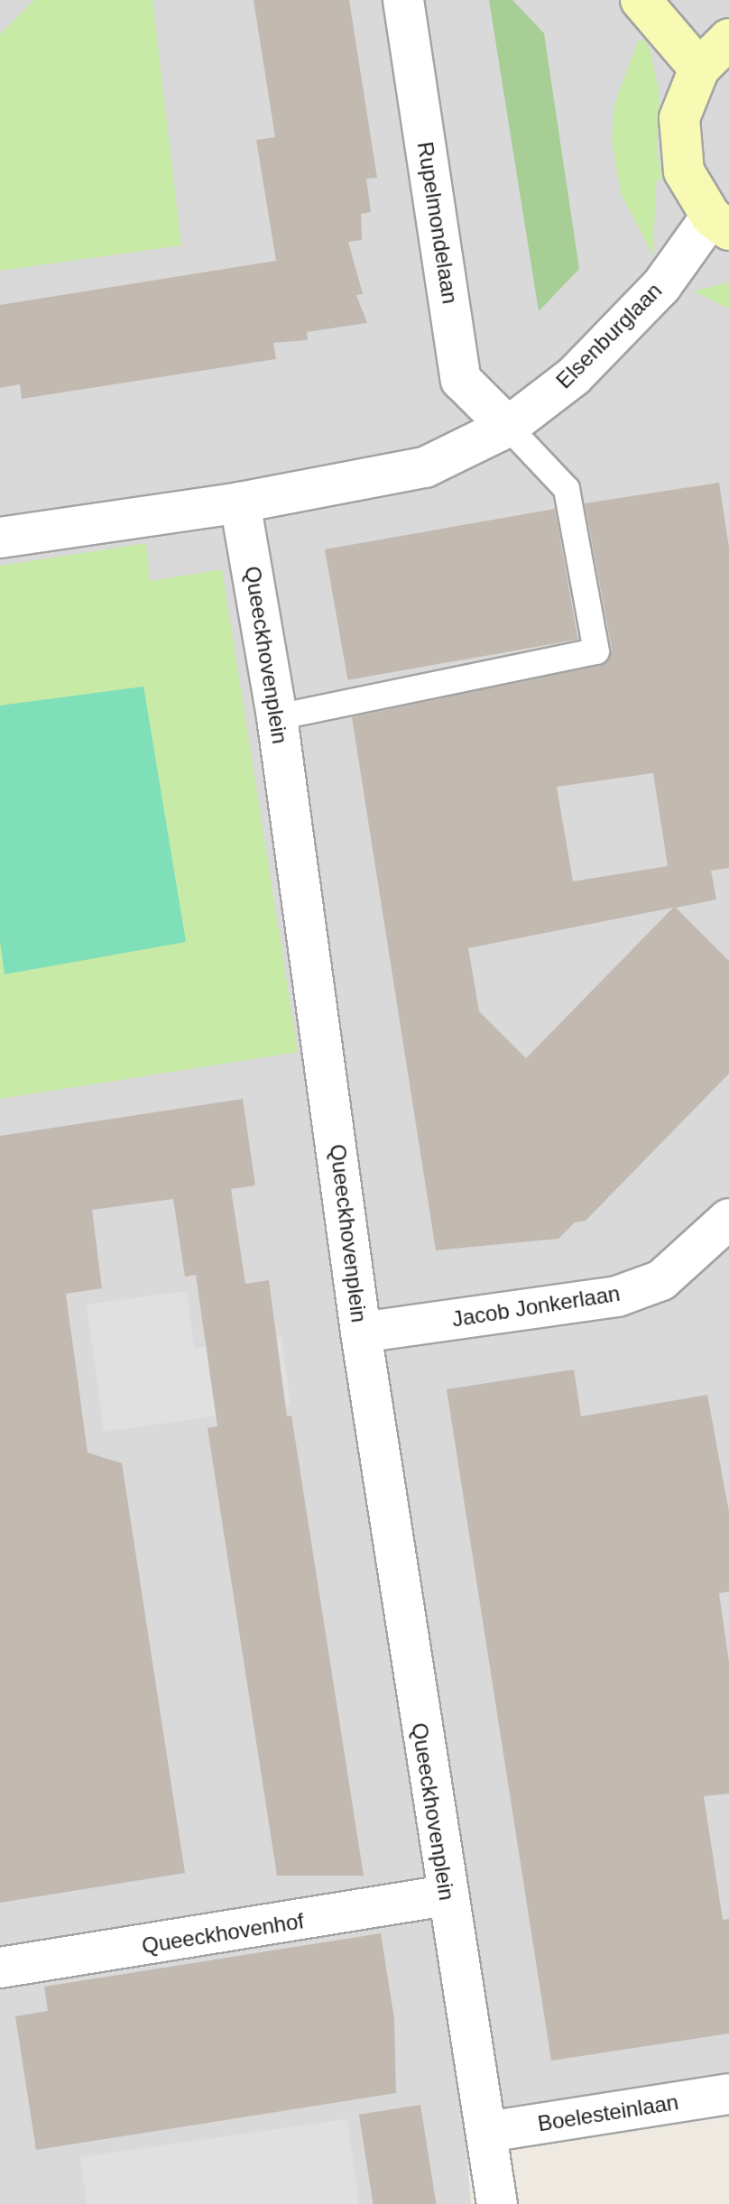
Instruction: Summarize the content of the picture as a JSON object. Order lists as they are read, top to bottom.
{
  "streets": {
    "street": [
      "Rupelmondelaan",
      "Elsenburglaan",
      "Queeckhovenplein",
      "Jacob Jonkerlaan",
      "Queeckhovenhof",
      "Boelesteinlaan"
    ]
  },
  "crossings": [
    ["Rupelmondelaan", "Elsenburglaan"],
    ["Elsenburglaan", "Queeckhovenplein"],
    ["Queeckhovenplein", "Jacob Jonkerlaan"],
    ["Queeckhovenplein", "Queeckhovenhof"],
    ["Queeckhovenplein", "Boelesteinlaan"]
  ]
}
